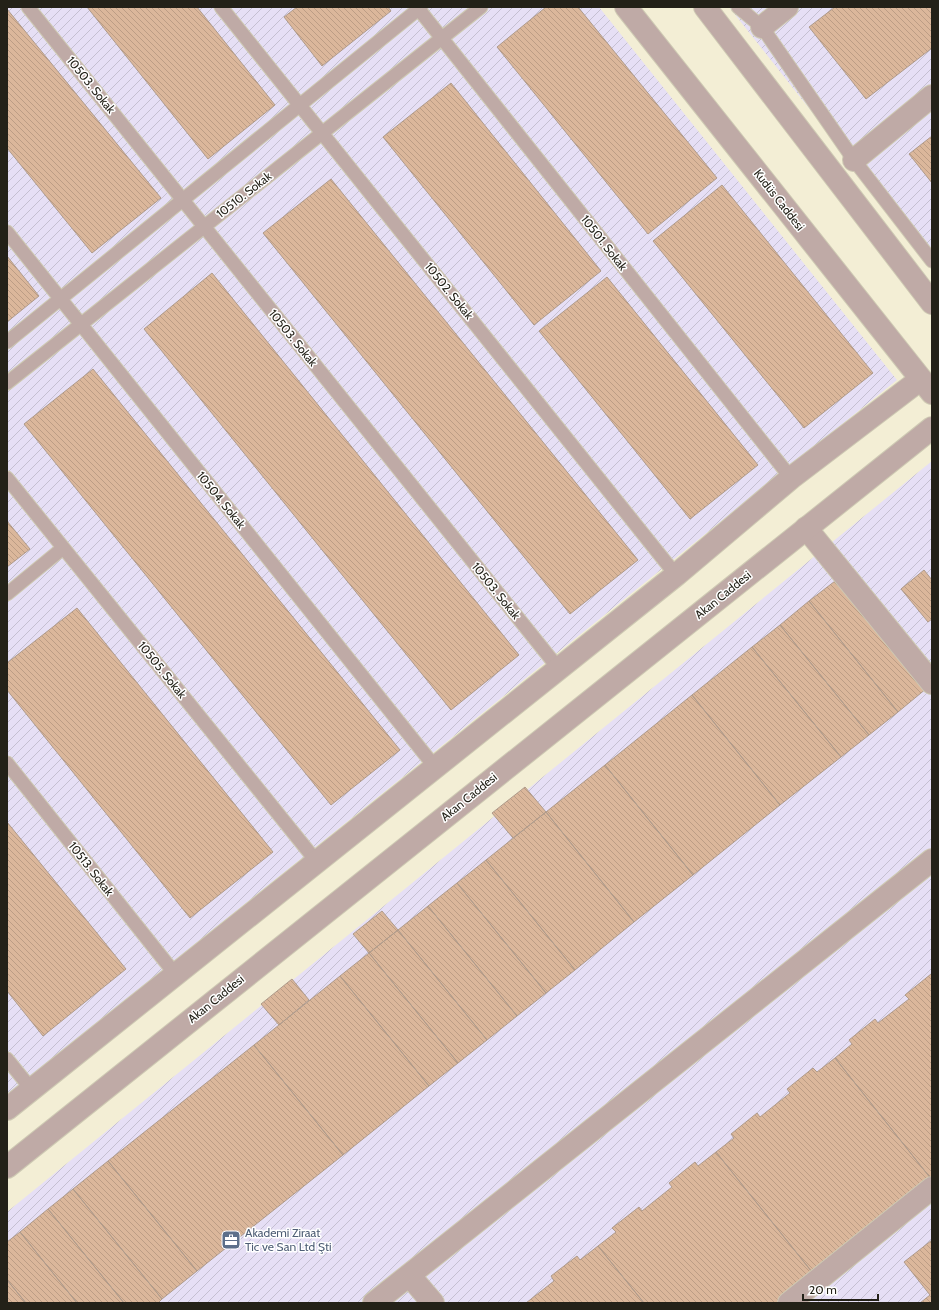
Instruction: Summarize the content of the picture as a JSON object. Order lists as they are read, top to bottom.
{
  "streets": {
    "street": ["Kudüs Caddesi", "Akan Caddesi"],
    "lane": [
      "10503. Sokak",
      "10510. Sokak",
      "10501. Sokak",
      "10502. Sokak",
      "10504. Sokak",
      "10505. Sokak",
      "10513. Sokak"
    ]
  },
  "crossings": [
    ["10503. Sokak", "10510. Sokak"],
    ["10510. Sokak", "10501. Sokak"],
    ["10510. Sokak", "10502. Sokak"],
    ["10510. Sokak", "10504. Sokak"]
  ],
  "places": {
    "office": ["Akademi Ziraat Tic ve San Ltd Şti"]
  },
  "scale_bar": "20 m"
}
